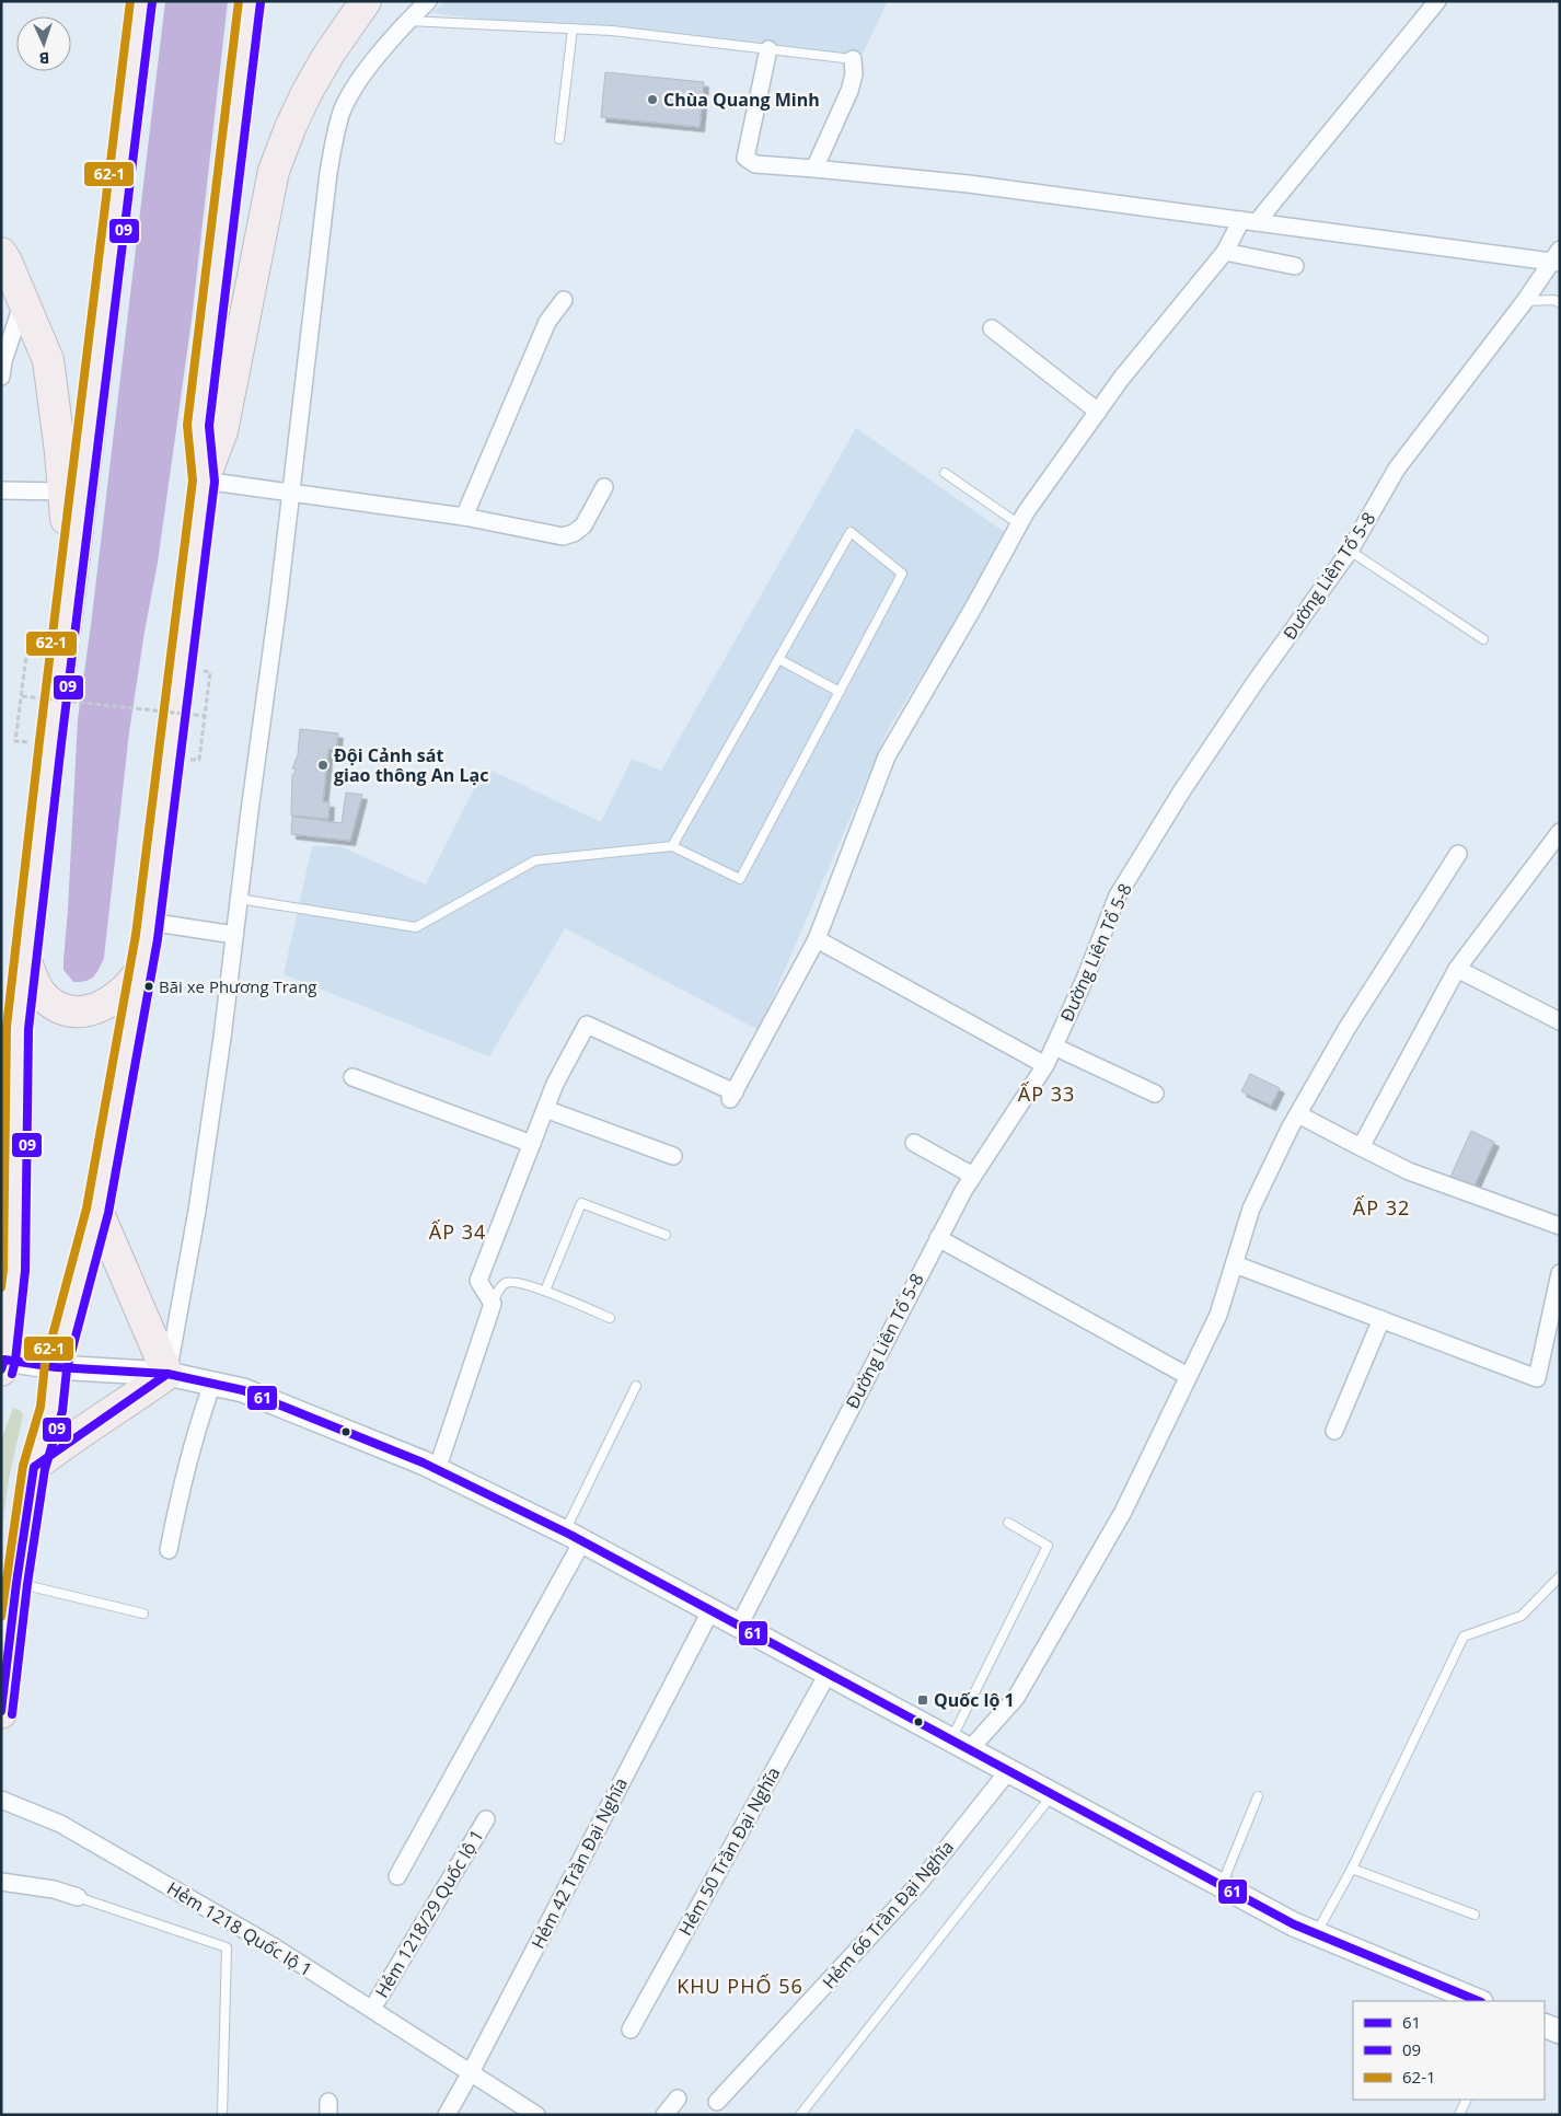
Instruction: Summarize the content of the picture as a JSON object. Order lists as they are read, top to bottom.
{
  "streets": {
    "street": [
      "Đường Liên Tổ 5-8",
      "Hẻm 50 Trần Đại Nghĩa",
      "Hẻm 42 Trần Đại Nghĩa",
      "Hẻm 1218/29 Quốc lộ 1",
      "Hẻm 66 Trần Đại Nghĩa",
      "Hẻm 1218 Quốc lộ 1"
    ]
  },
  "crossings": [
    ["Hẻm 42 Trần Đại Nghĩa", "Hẻm 1218 Quốc lộ 1"],
    ["Hẻm 1218/29 Quốc lộ 1", "Hẻm 1218 Quốc lộ 1"]
  ],
  "districts": [
    "ẤP 33",
    "ẤP 32",
    "ẤP 34",
    "KHU PHỐ 56"
  ],
  "places": {
    "other": ["Chùa Quang Minh", "Đội Cảnh sát giao thông An Lạc", "Bãi xe Phương Trang"],
    "transit": ["Quốc lộ 1"]
  },
  "lines": ["transit line 62-1", "transit line 09", "transit line 61"],
  "legend": ["61", "09", "62-1"],
  "north": "bottom"
}
